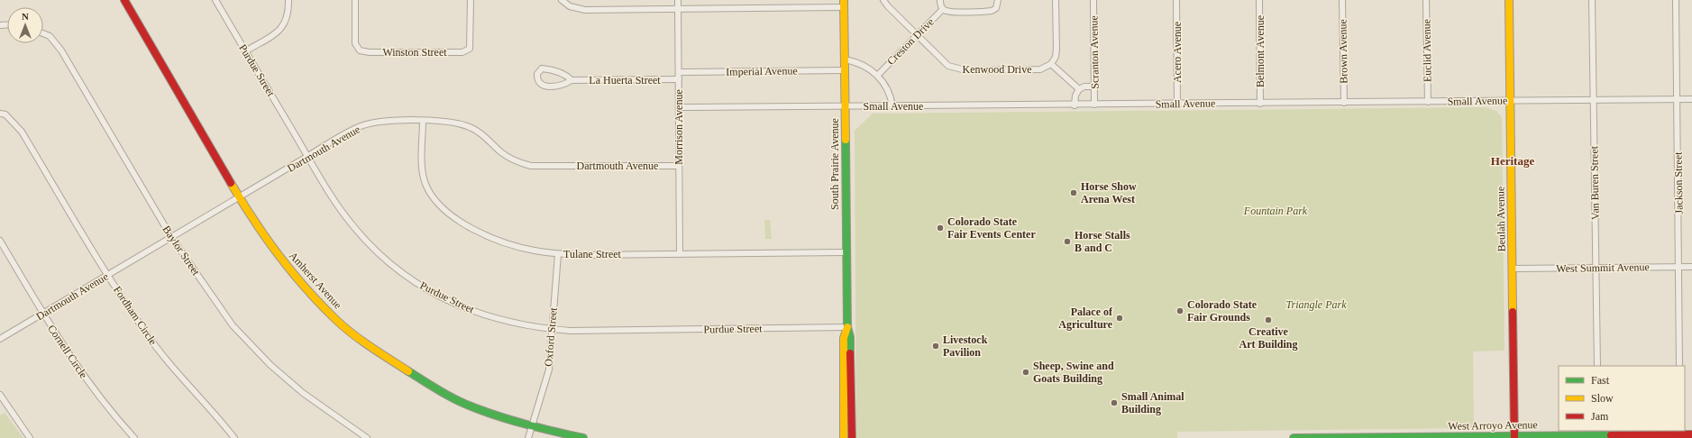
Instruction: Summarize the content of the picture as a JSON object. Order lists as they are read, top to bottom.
{
  "streets": {
    "street": [
      "Creston Drive",
      "Euclid Avenue",
      "Belmont Avenue",
      "Brown Avenue",
      "Winston Street",
      "Scranton Avenue",
      "Acero Avenue",
      "Kenwood Drive",
      "Purdue Street",
      "Imperial Avenue",
      "La Huerta Street",
      "Small Avenue",
      "Morrison Avenue",
      "Dartmouth Avenue",
      "South Prairie Avenue",
      "Van Buren Street",
      "Jackson Street",
      "Beulah Avenue",
      "Baylor Street",
      "Tulane Street",
      "West Summit Avenue",
      "Amherst Avenue",
      "Fordham Circle",
      "Oxford Street",
      "Cornell Circle",
      "West Arroyo Avenue"
    ]
  },
  "crossings": [
    ["Creston Drive", "Kenwood Drive"],
    ["Euclid Avenue", "Small Avenue"],
    ["Belmont Avenue", "Small Avenue"],
    ["Brown Avenue", "Small Avenue"],
    ["Scranton Avenue", "Small Avenue"],
    ["Acero Avenue", "Small Avenue"],
    ["Purdue Street", "Dartmouth Avenue"],
    ["Purdue Street", "South Prairie Avenue"],
    ["Purdue Street", "Oxford Street"],
    ["Imperial Avenue", "Morrison Avenue"],
    ["Imperial Avenue", "South Prairie Avenue"],
    ["La Huerta Street", "Morrison Avenue"],
    ["Small Avenue", "Morrison Avenue"],
    ["Small Avenue", "South Prairie Avenue"],
    ["Small Avenue", "Van Buren Street"],
    ["Small Avenue", "Jackson Street"],
    ["Small Avenue", "Beulah Avenue"],
    ["Morrison Avenue", "Dartmouth Avenue"],
    ["Morrison Avenue", "Tulane Street"],
    ["Dartmouth Avenue", "Baylor Street"],
    ["Dartmouth Avenue", "Tulane Street"],
    ["Dartmouth Avenue", "Amherst Avenue"],
    ["Dartmouth Avenue", "Fordham Circle"],
    ["Dartmouth Avenue", "Cornell Circle"],
    ["South Prairie Avenue", "Tulane Street"],
    ["Van Buren Street", "West Summit Avenue"],
    ["Jackson Street", "West Summit Avenue"],
    ["Beulah Avenue", "West Summit Avenue"],
    ["Beulah Avenue", "West Arroyo Avenue"],
    ["Tulane Street", "Oxford Street"],
    ["Amherst Avenue", "Oxford Street"]
  ],
  "districts": ["Heritage"],
  "parks": ["Fountain Park", "Triangle Park"],
  "places": [
    "Horse Show Arena West",
    "Colorado State Fair Events Center",
    "Horse Stalls B and C",
    "Colorado State Fair Grounds",
    "Palace of Agriculture",
    "Creative Art Building",
    "Livestock Pavilion",
    "Sheep, Swine and Goats Building",
    "Small Animal Building"
  ],
  "legend": ["Fast", "Slow", "Jam"],
  "north": "top"
}
